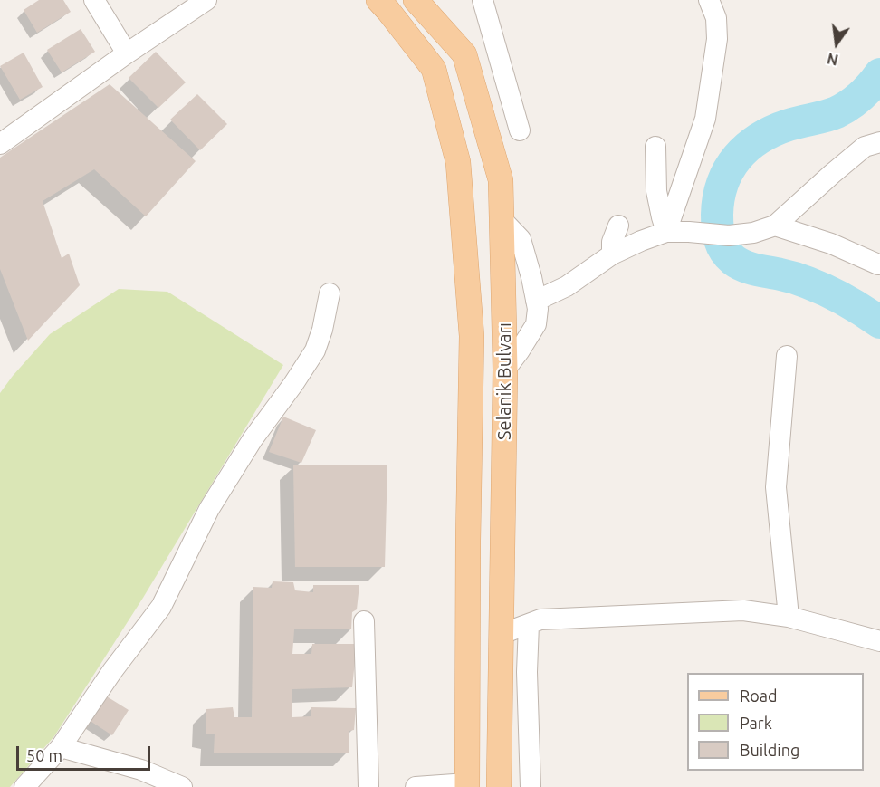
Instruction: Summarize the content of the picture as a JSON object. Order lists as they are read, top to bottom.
{
  "streets": {
    "main road": ["Selanik Bulvarı"]
  },
  "legend": ["Road", "Park", "Building"],
  "scale_bar": "50 m",
  "north": "bottom"
}
